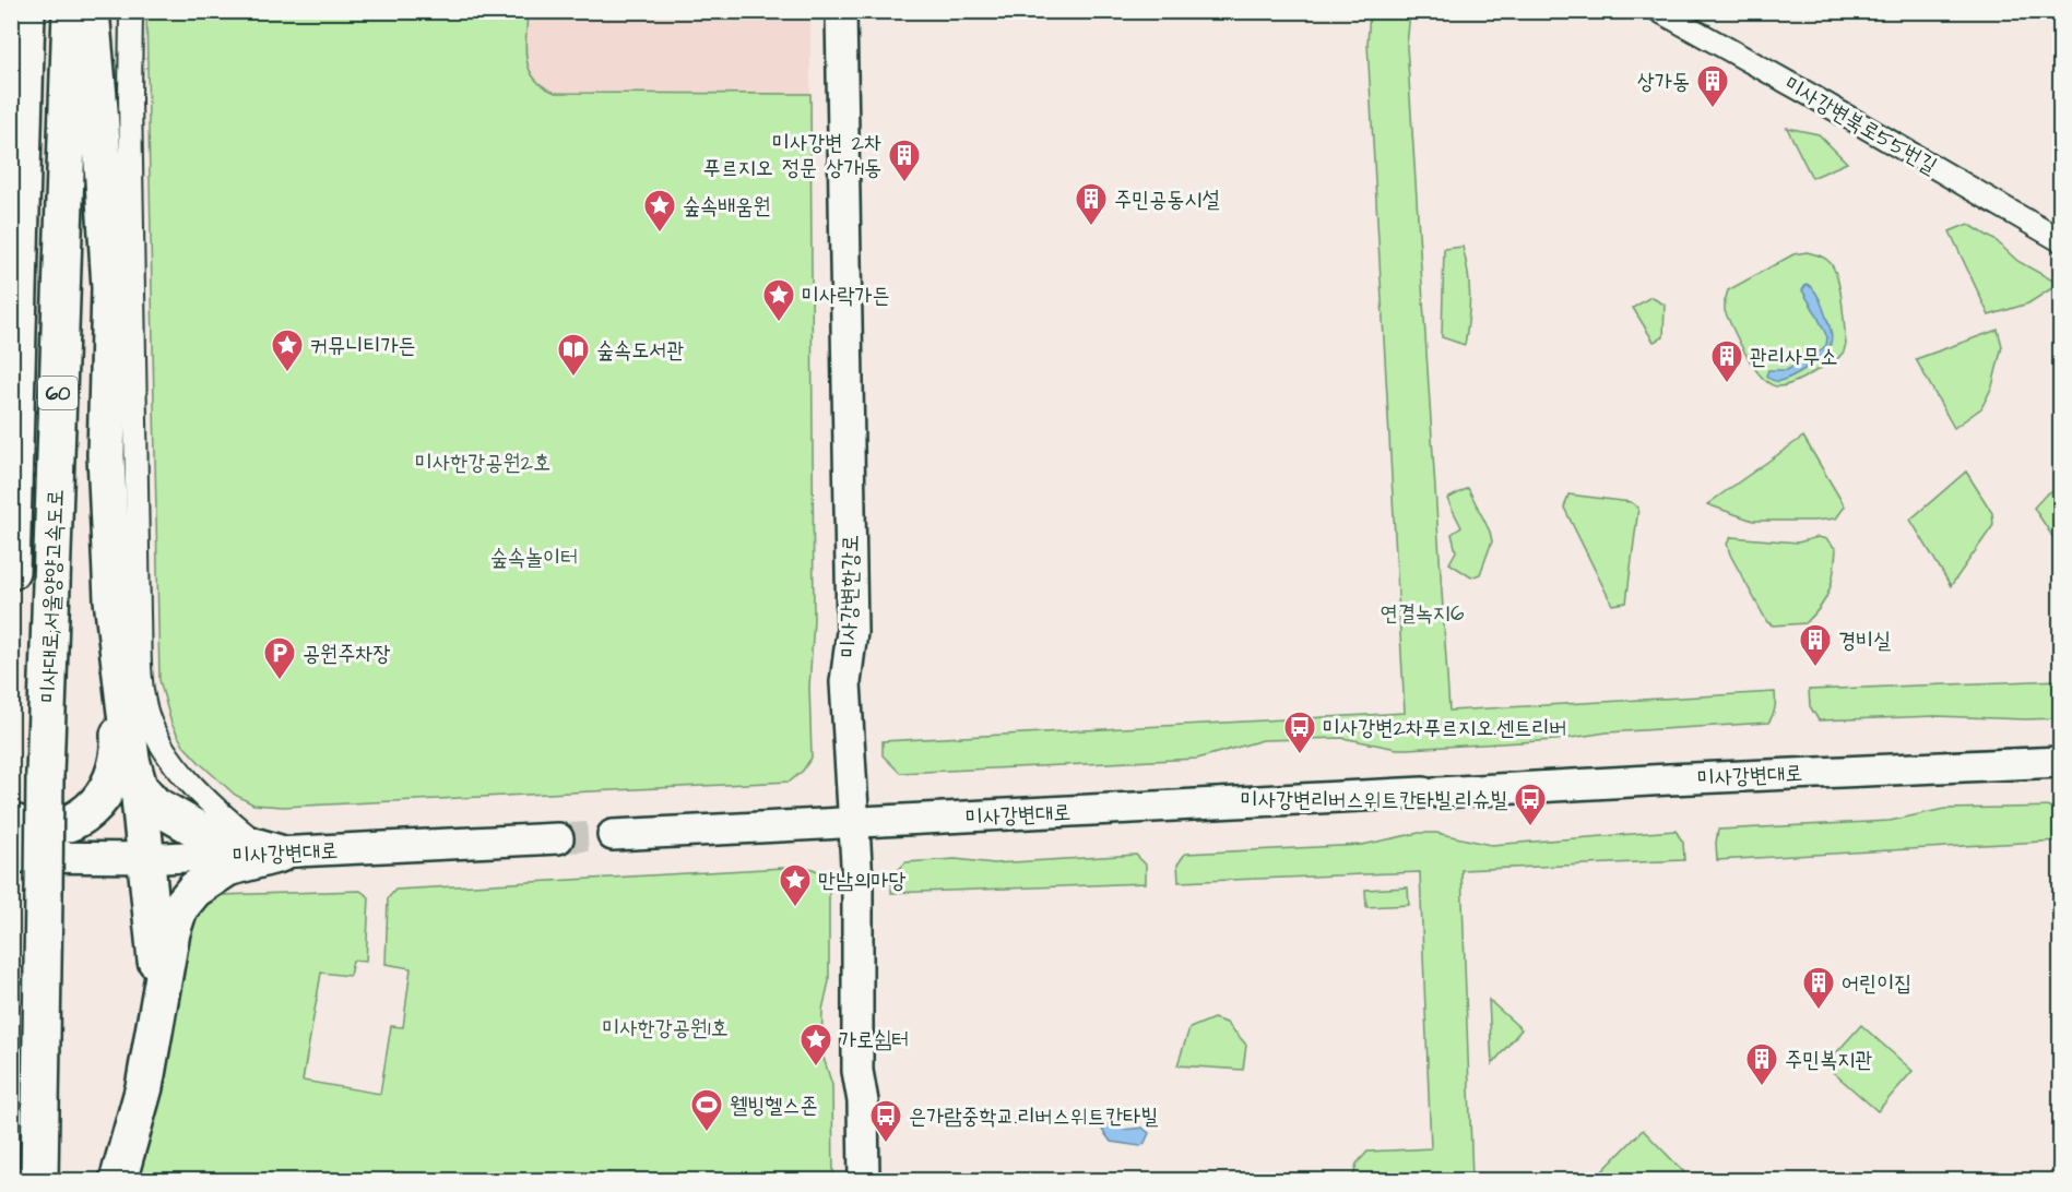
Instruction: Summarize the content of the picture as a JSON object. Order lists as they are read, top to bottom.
{
  "streets": {
    "highway": ["60", "미사대로;서울양양고속도로"],
    "main road": ["미사강변한강로", "미사강변대로"],
    "street": ["미사강변북로55번길"]
  },
  "crossings": [
    ["미사강변한강로", "미사강변대로"]
  ],
  "parks": [
    "미사한강공원2호",
    "숲속놀이터",
    "연결녹지6",
    "미사한강공원1호"
  ],
  "places": {
    "building": [
      "상가동",
      "미사강변 2차 푸르지오 정문 상가1동",
      "주민공동시설",
      "관리사무소",
      "경비실",
      "어린이집",
      "주민복지관"
    ],
    "place": [
      "숲속배움원",
      "미사락가든",
      "커뮤니티가든",
      "만남의마당",
      "가로쉼터"
    ],
    "library": ["숲속도서관"],
    "parking": ["공원주차장"],
    "bus stop": ["미사강변2차푸르지오.센트리버", "미사강변리버스위트칸타빌.리슈빌", "은가람중학교.리버스위트칸타빌"],
    "sports": ["웰빙헬스존"]
  }
}
